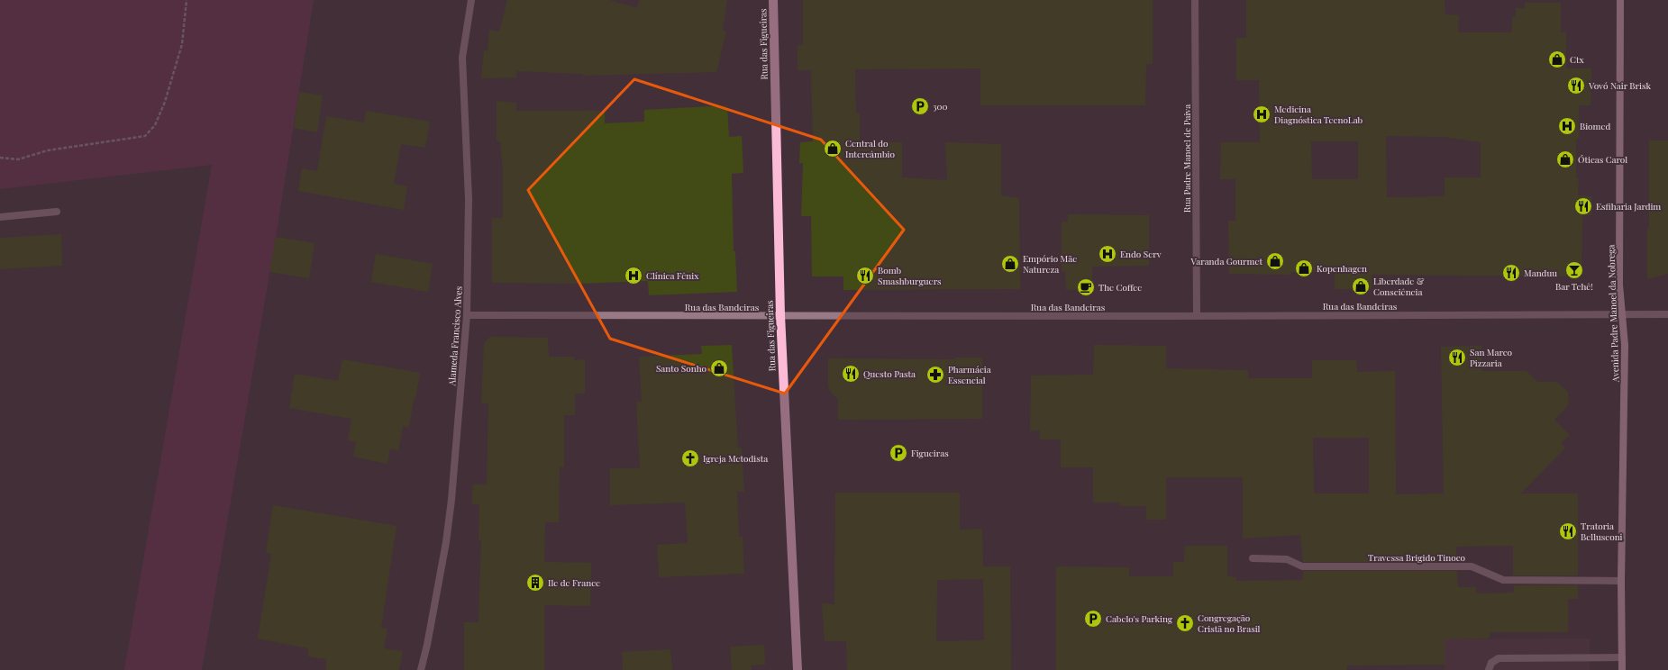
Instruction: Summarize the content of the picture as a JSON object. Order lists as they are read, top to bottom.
{
  "streets": {
    "main road": ["Rua das Figueiras", "Avenida Padre Manoel da Nobrega"],
    "street": [
      "Rua Padre Manoel de Paiva",
      "Rua das Bandeiras",
      "Alameda Francisco Alves",
      "Travessa Brigido Tinoco"
    ]
  },
  "crossings": [
    ["Rua das Figueiras", "Rua das Bandeiras"],
    ["Rua Padre Manoel de Paiva", "Rua das Bandeiras"],
    ["Rua das Bandeiras", "Avenida Padre Manoel da Nobrega"],
    ["Rua das Bandeiras", "Alameda Francisco Alves"],
    ["Avenida Padre Manoel da Nobrega", "Travessa Brigido Tinoco"]
  ],
  "places": {
    "shop": [
      "Ctx",
      "Central do Intercâmbio",
      "Óticas Carol",
      "Varanda Gourmet",
      "Empório Mãe Natureza",
      "Kopenhagen",
      "Liberdade & Consciência",
      "Santo Sonho"
    ],
    "restaurant": [
      "Vovó Nair Brisk",
      "Esfiharia Jardim",
      "Manduu",
      "Bomb Smashburguers",
      "San Marco Pizzaria",
      "Questo Pasta",
      "Tratoria Bellusconi"
    ],
    "parking": ["300", "Figueiras", "Cabelo's Parking"],
    "hospital": [
      "Medicina Diagnóstica TecnoLab",
      "Biomed",
      "Endo Serv",
      "Clínica Fênix"
    ],
    "bar": ["Bar Tchê!"],
    "cafe": ["The Coffee"],
    "pharmacy": ["Pharmácia Essencial"],
    "church": ["Igreja Metodista", "Congregação Cristã no Brasil"],
    "building": ["Ile de France"]
  }
}
